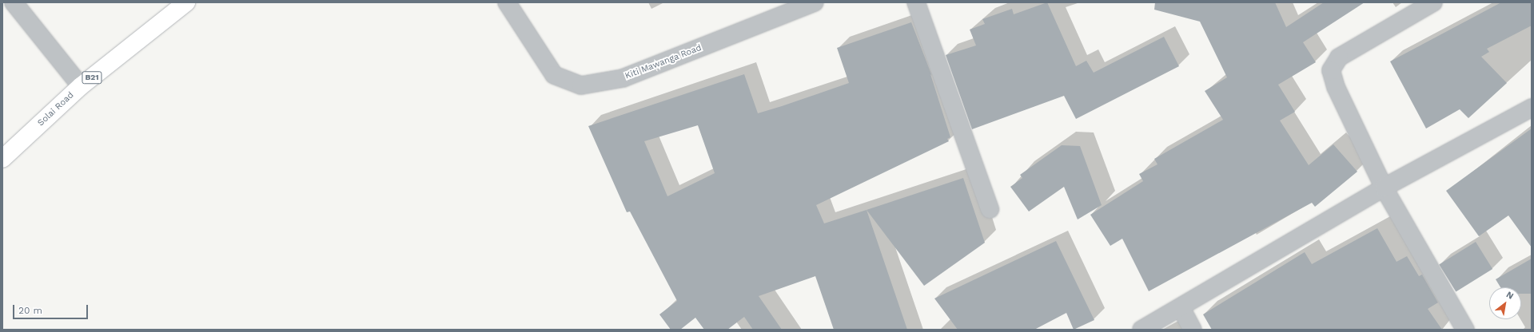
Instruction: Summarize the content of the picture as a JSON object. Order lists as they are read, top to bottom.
{
  "streets": {
    "highway": ["B21", "Solai Road"],
    "street": ["Kiti Mawanga Road"]
  },
  "scale_bar": "20 m",
  "north": "top right"
}
